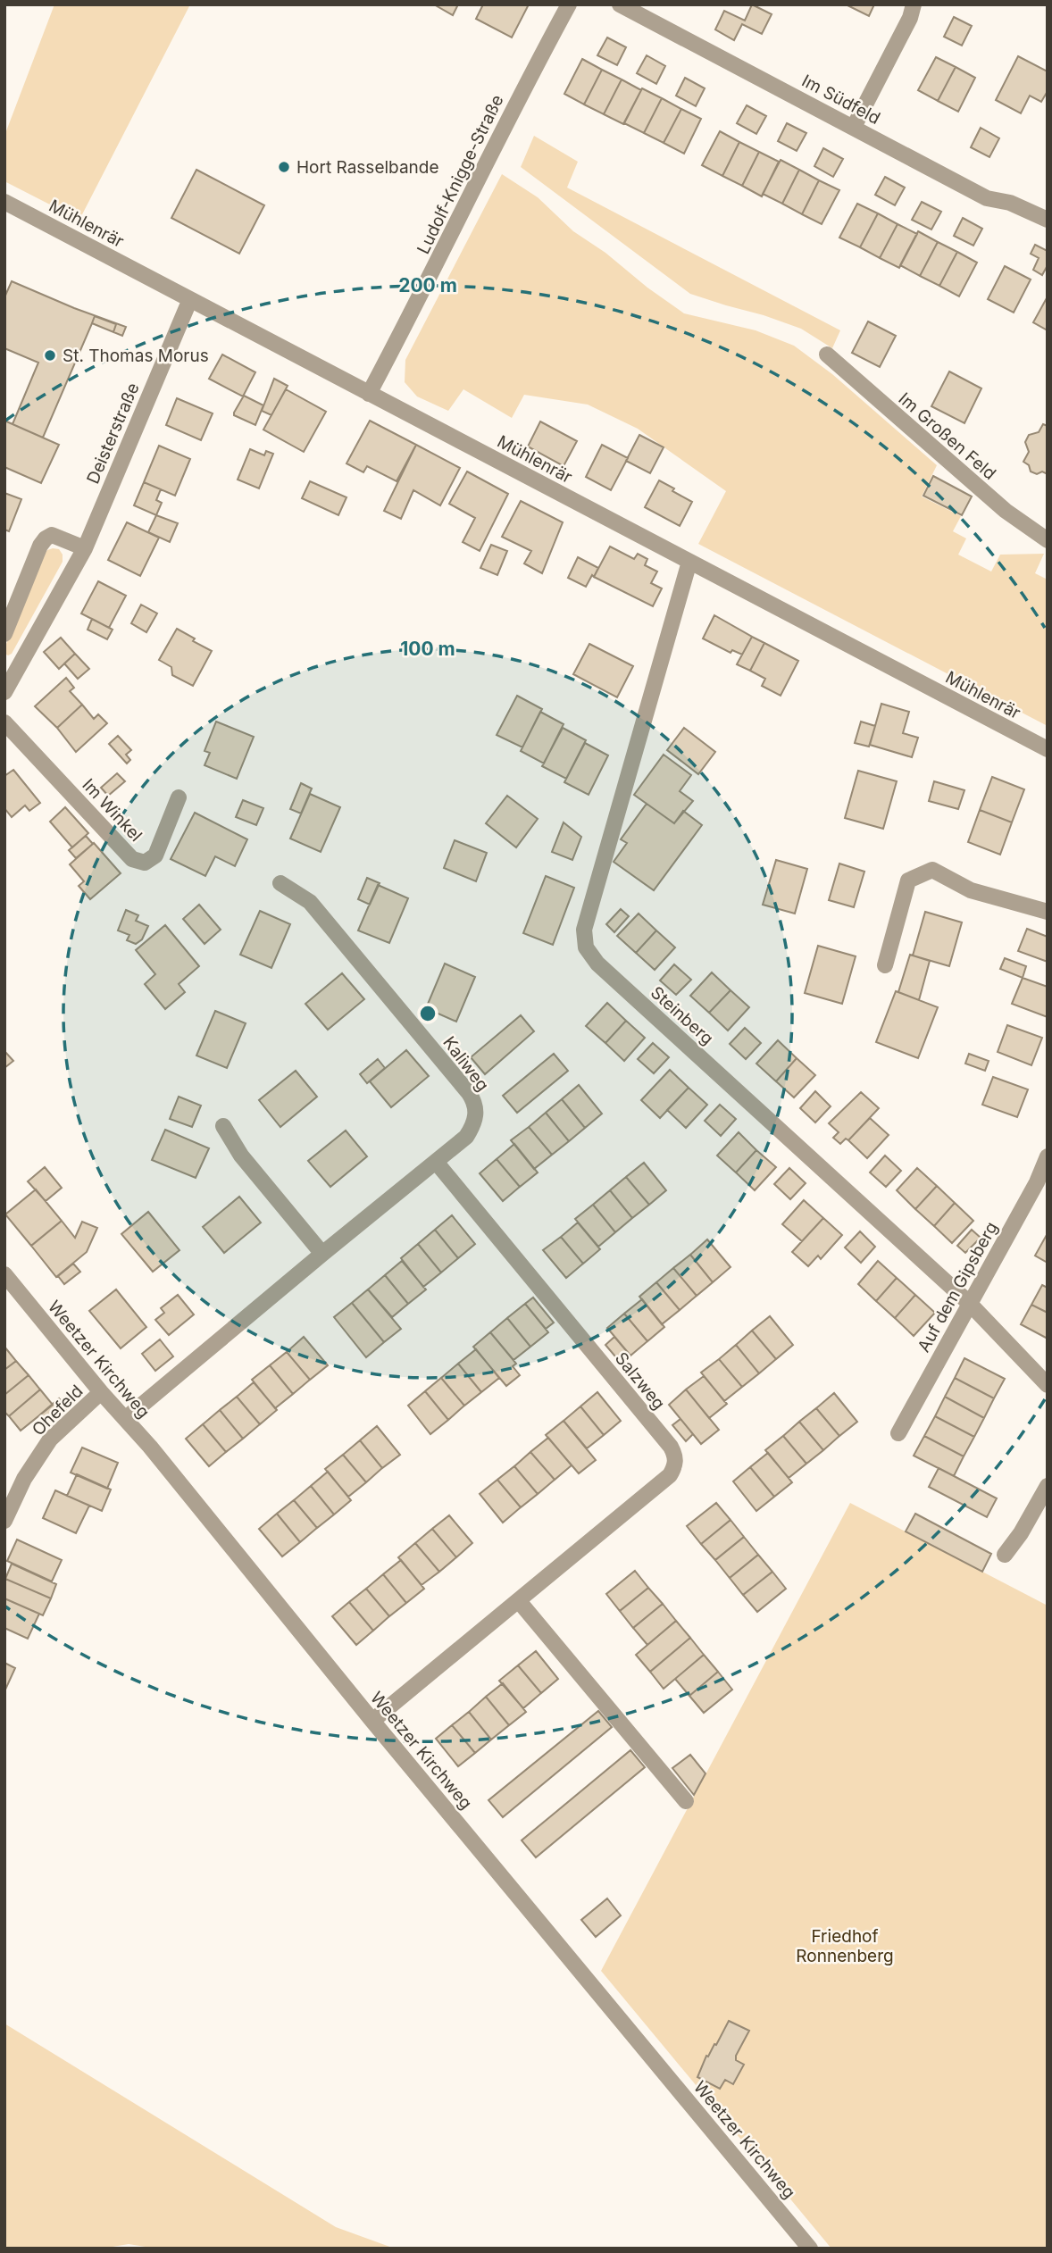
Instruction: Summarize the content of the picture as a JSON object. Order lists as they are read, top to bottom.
{
  "streets": {
    "street": [
      "Im Südfeld",
      "Ludolf-Knigge-Straße",
      "Mühlenrär",
      "Deisterstraße",
      "Im Großen Feld",
      "Im Winkel",
      "Steinberg",
      "Kaliweg",
      "Auf dem Gipsberg",
      "Weetzer Kirchweg",
      "Salzweg",
      "Ohefeld"
    ]
  },
  "crossings": [
    ["Ludolf-Knigge-Straße", "Mühlenrär"],
    ["Mühlenrär", "Deisterstraße"],
    ["Mühlenrär", "Steinberg"],
    ["Steinberg", "Auf dem Gipsberg"],
    ["Kaliweg", "Weetzer Kirchweg"],
    ["Kaliweg", "Salzweg"],
    ["Weetzer Kirchweg", "Salzweg"],
    ["Weetzer Kirchweg", "Ohefeld"]
  ],
  "parks": ["Friedhof Ronnenberg"],
  "places": ["Hort Rasselbande", "St. Thomas Morus"],
  "rings": ["200 m", "100 m"]
}
